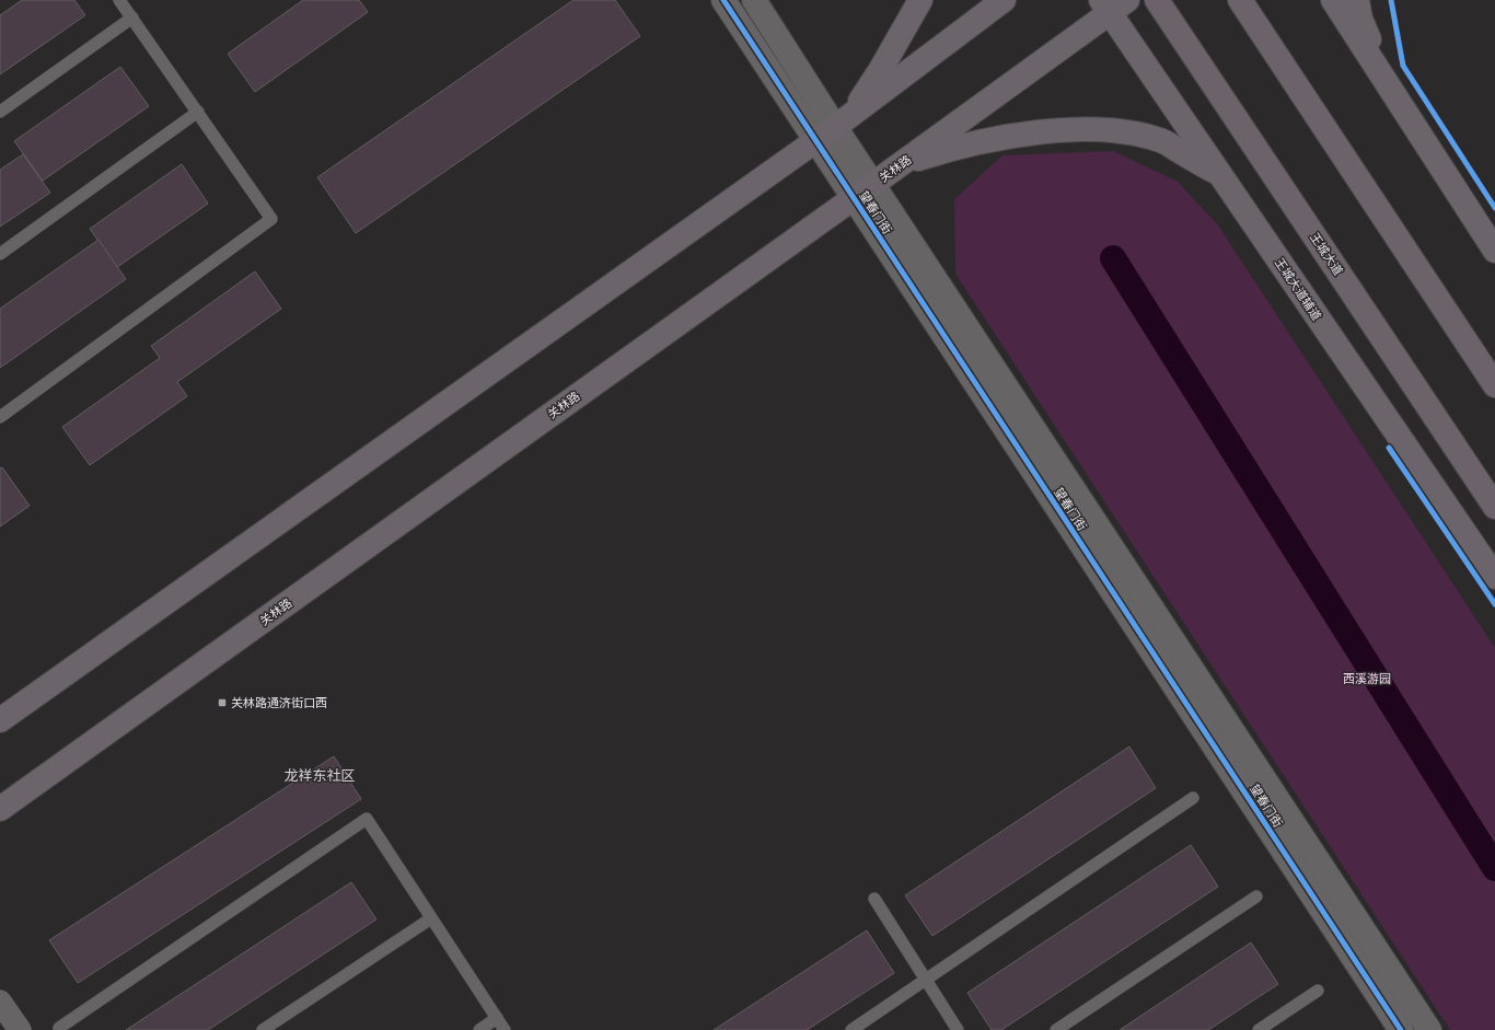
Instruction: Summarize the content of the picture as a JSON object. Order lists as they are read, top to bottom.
{
  "streets": {
    "highway": ["王城大道"],
    "main road": ["关林路", "王城大道辅道"],
    "street": ["望春门街"]
  },
  "crossings": [
    ["关林路", "望春门街"],
    ["关林路", "王城大道辅道"]
  ],
  "districts": ["龙祥东社区"],
  "parks": ["西溪游园"],
  "places": {
    "transit": ["关林路通济街口西"]
  }
}
